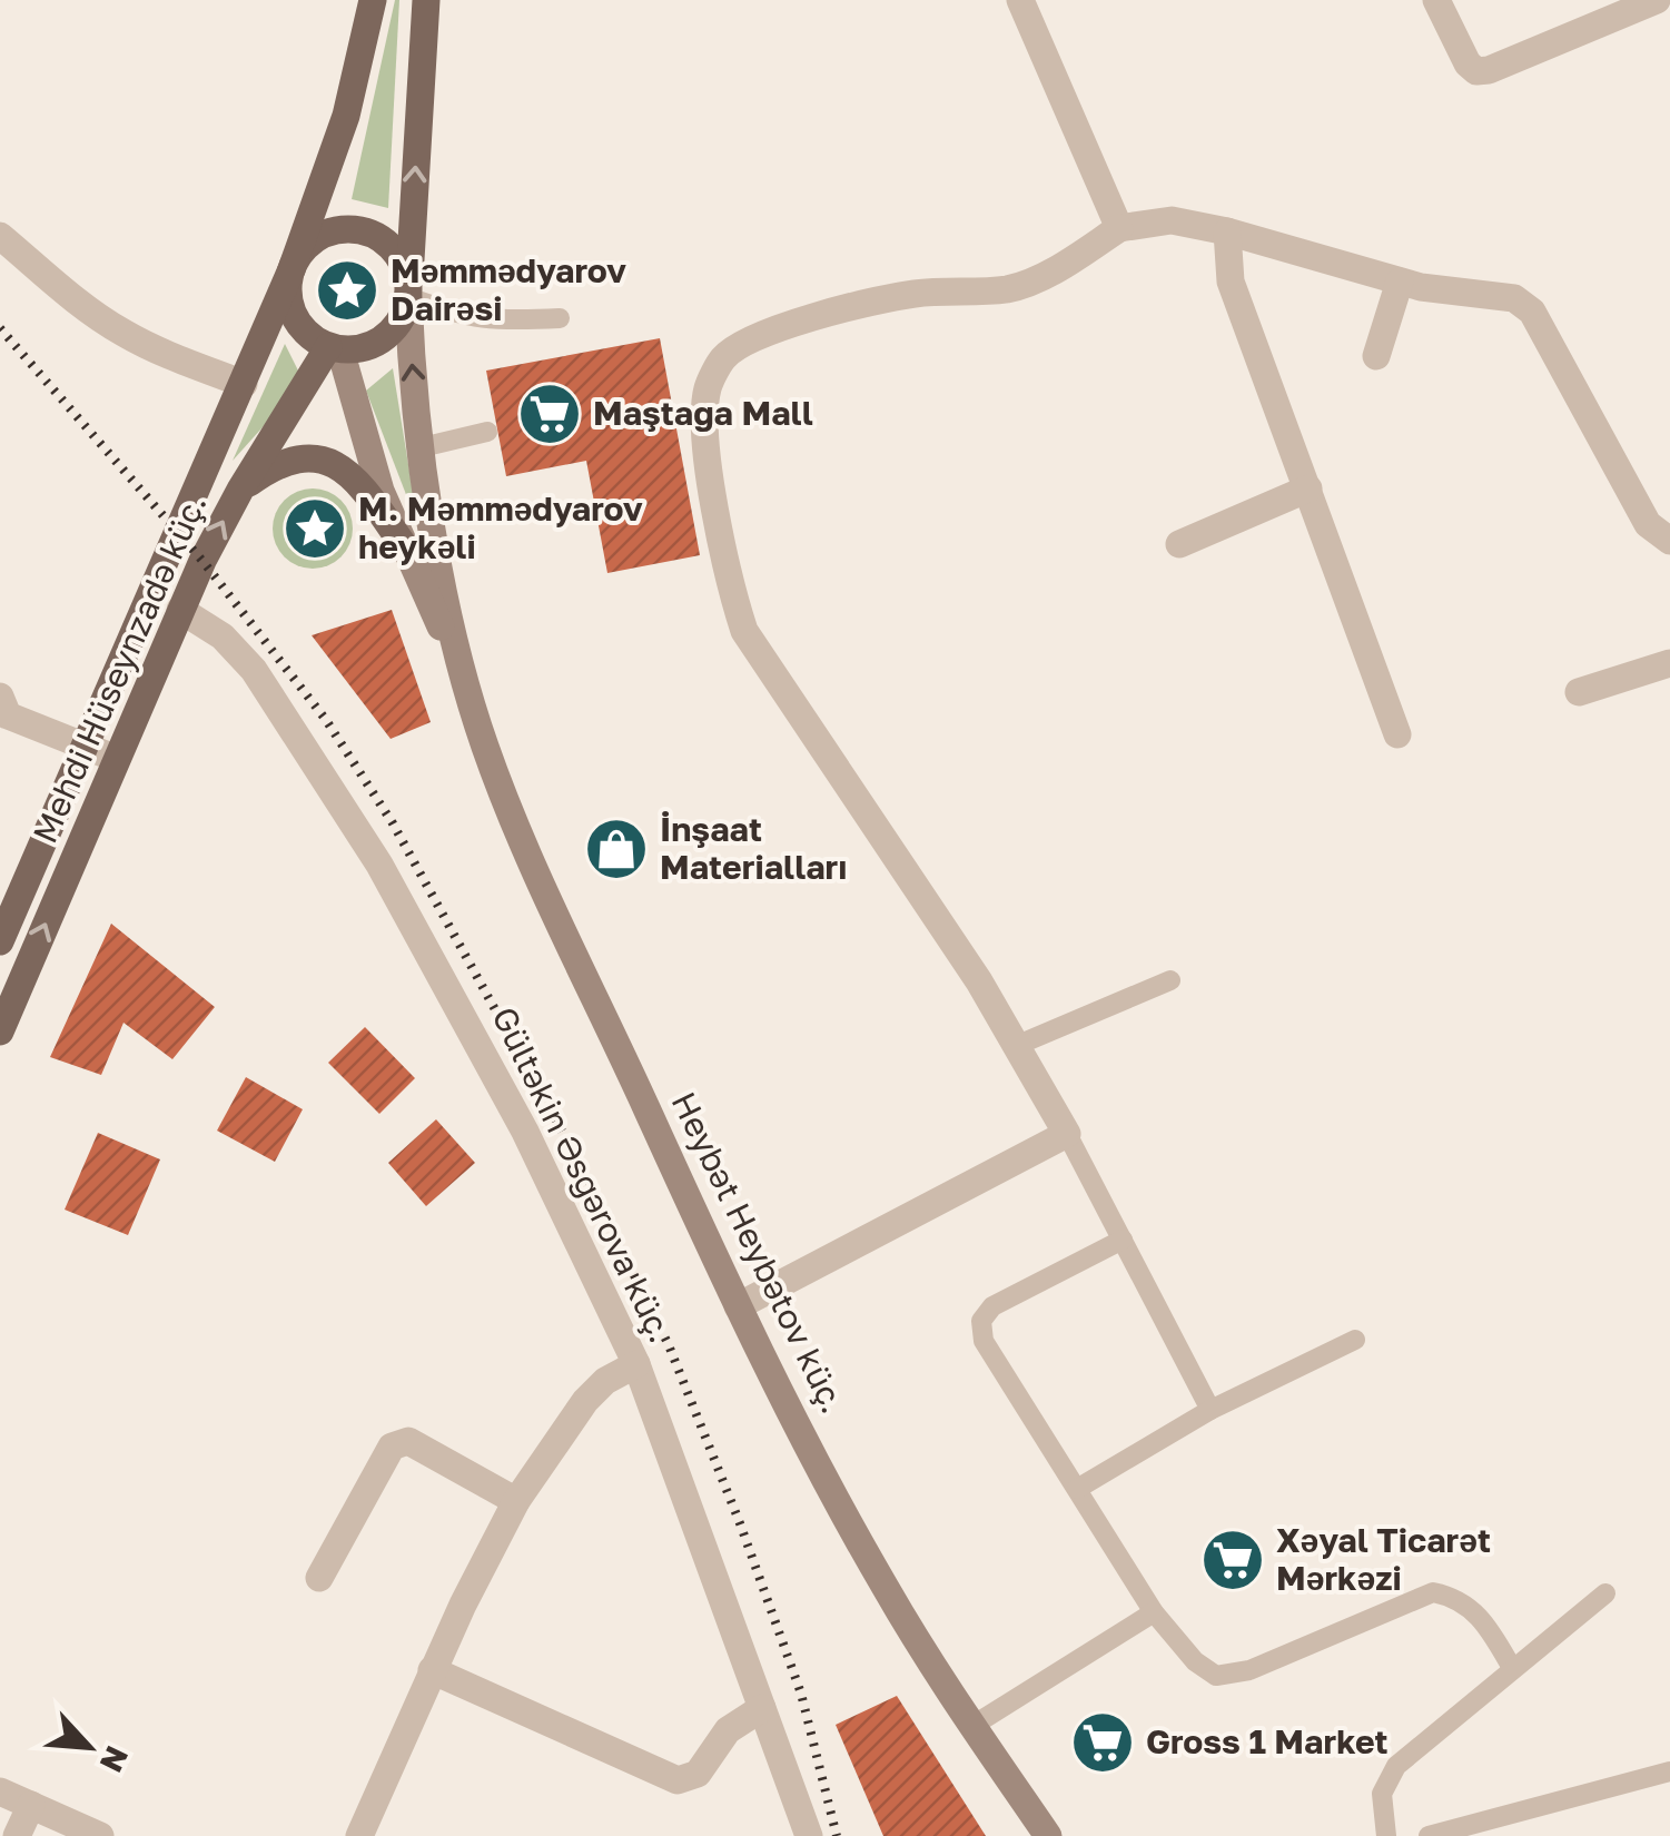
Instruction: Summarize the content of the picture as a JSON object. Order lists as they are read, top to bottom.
{
  "streets": {
    "main road": ["Mehdi Hüseynzadə küç.", "Heybət Heybətov küç."],
    "street": ["Gültəkin Əsgərova küç."]
  },
  "crossings": [
    ["Mehdi Hüseynzadə küç.", "Gültəkin Əsgərova küç."]
  ],
  "places": {
    "place": ["Məmmədyarov Dairəsi", "M. Məmmədyarov heykəli"],
    "supermarket": ["Maştağa Mall", "Xəyal Ticarət Mərkəzi", "Gross 1 Market"],
    "shop": ["İnşaat Materialları"]
  },
  "north": "bottom right"
}
